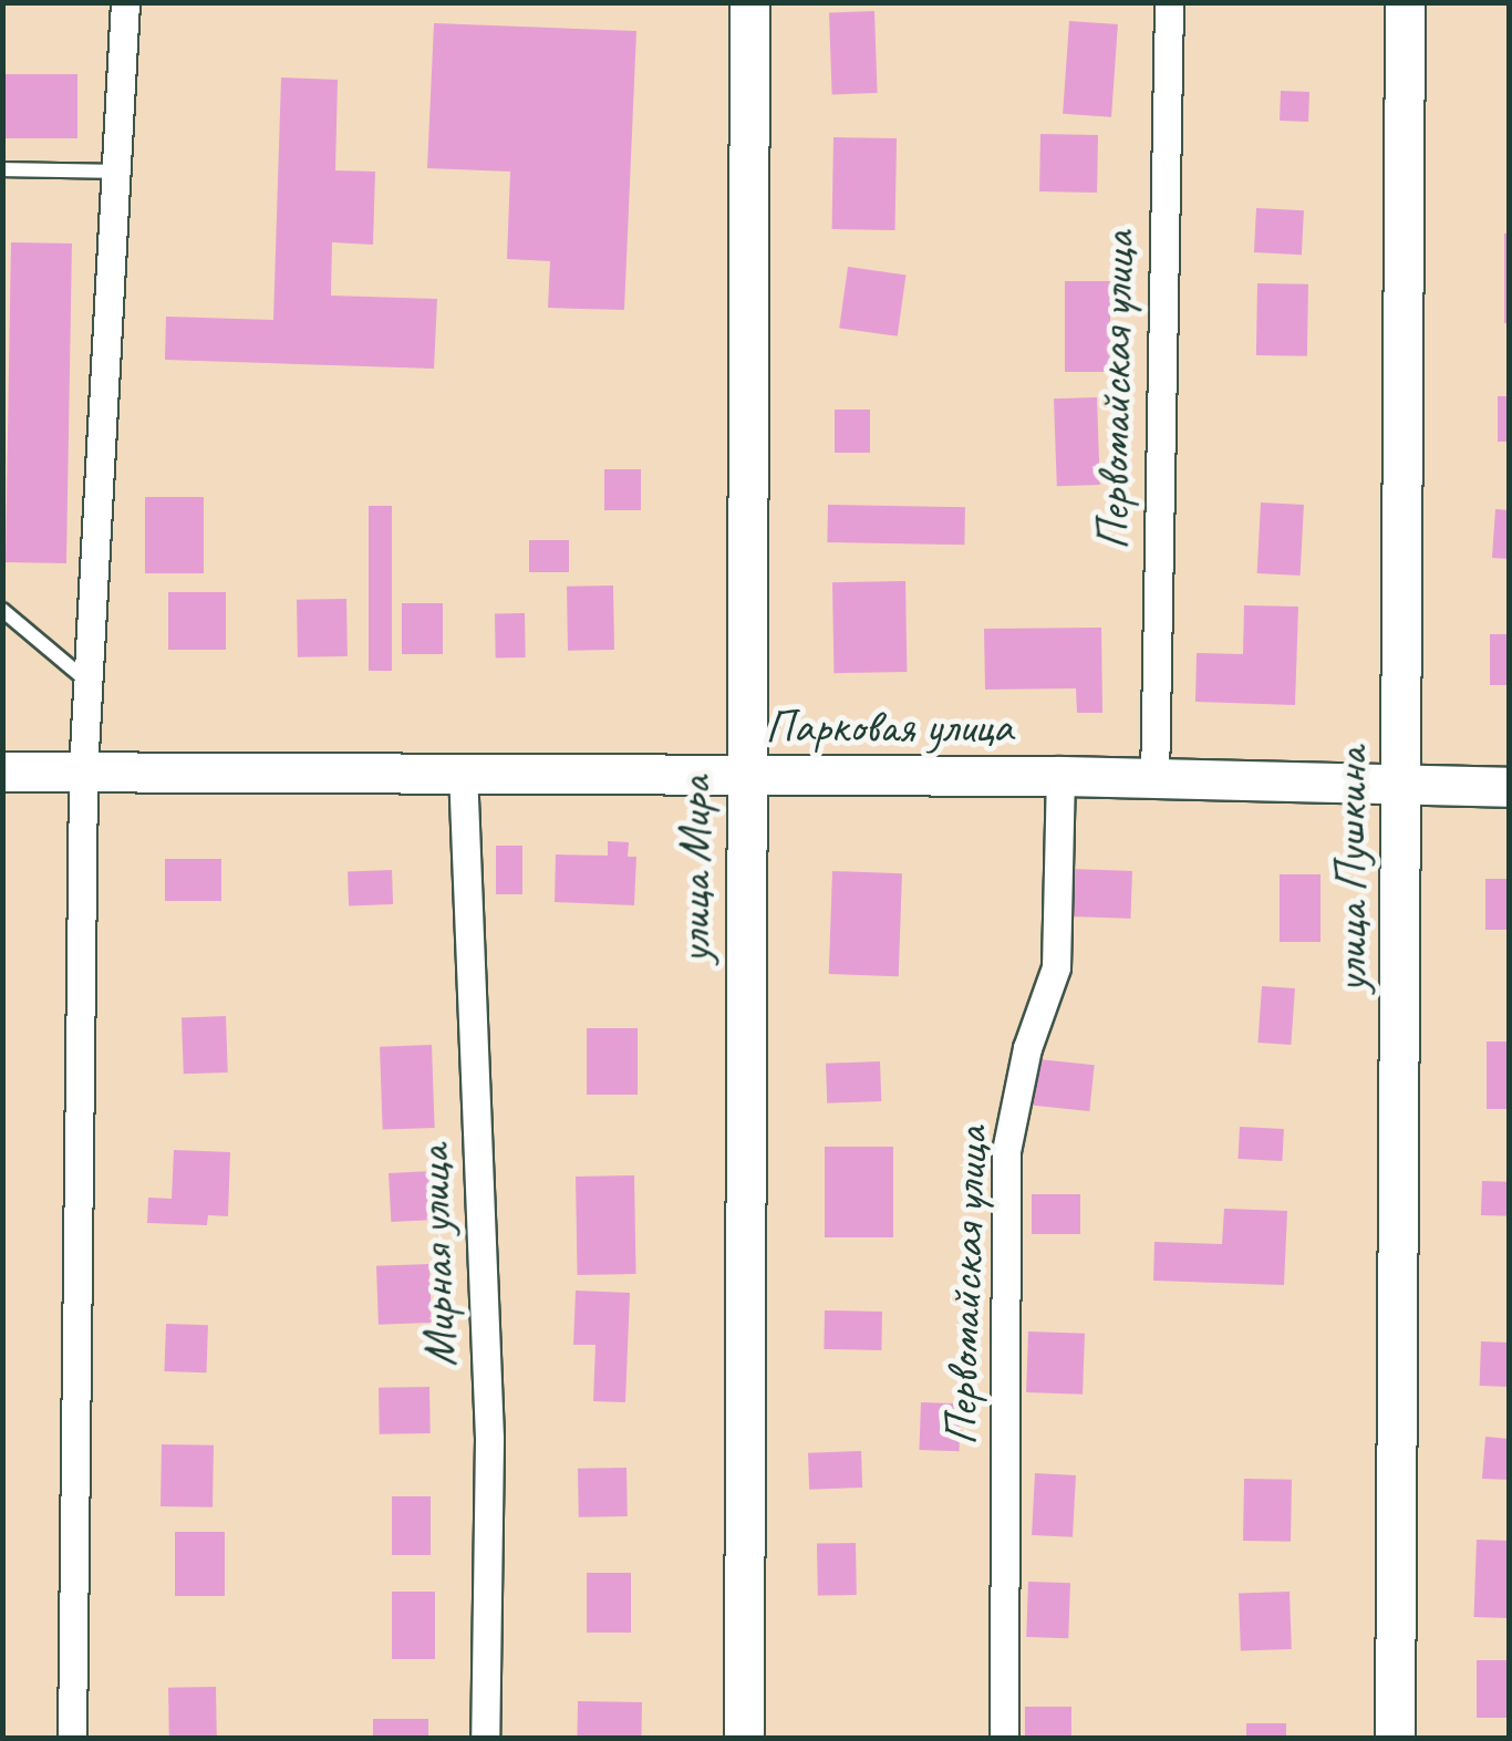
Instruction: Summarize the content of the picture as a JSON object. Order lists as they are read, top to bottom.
{
  "streets": {
    "street": [
      "Первомайская улица",
      "Парковая улица",
      "улица Мира",
      "улица Пушкина",
      "Мирная улица"
    ]
  },
  "crossings": [
    ["Первомайская улица", "Парковая улица"],
    ["Парковая улица", "улица Мира"],
    ["Парковая улица", "улица Пушкина"],
    ["Парковая улица", "Мирная улица"]
  ]
}
